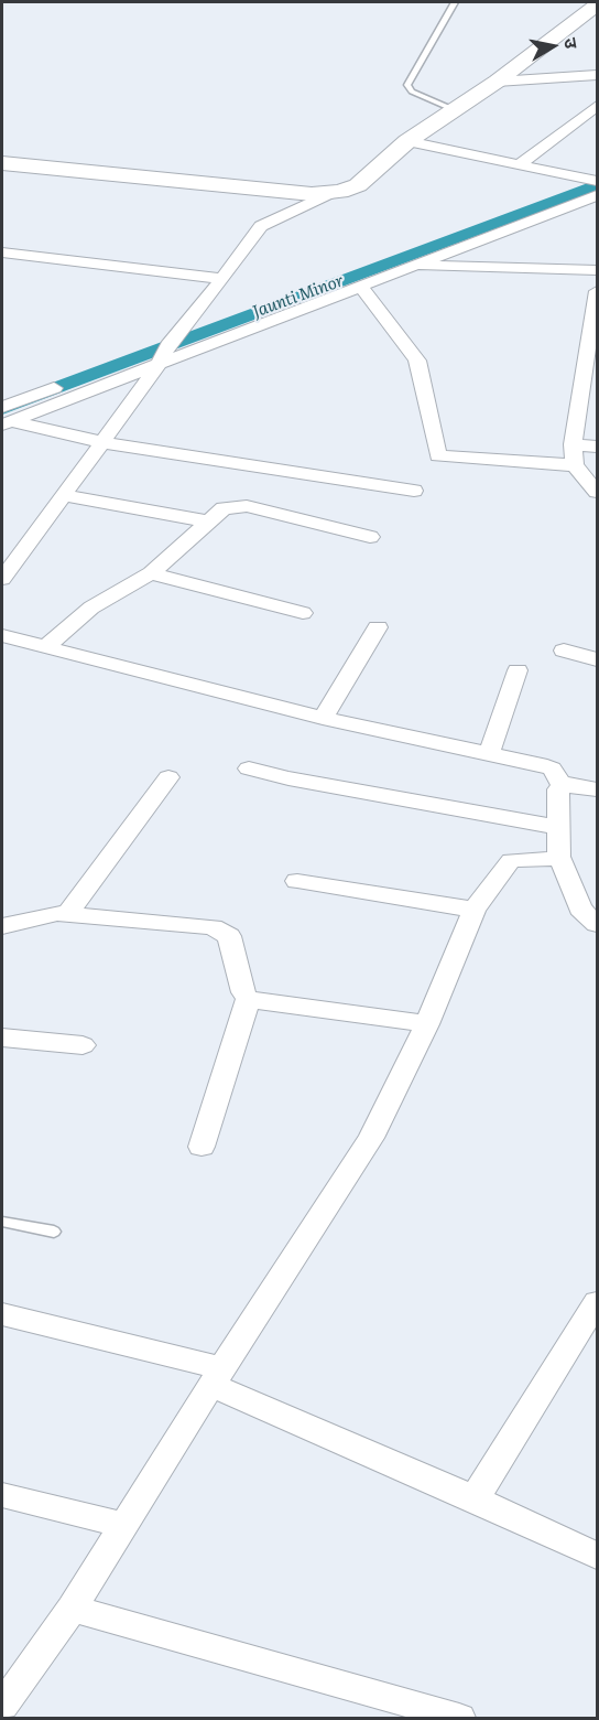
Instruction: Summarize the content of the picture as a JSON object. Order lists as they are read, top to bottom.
{
  "water": ["Jaunti Minor"],
  "north": "right"
}
